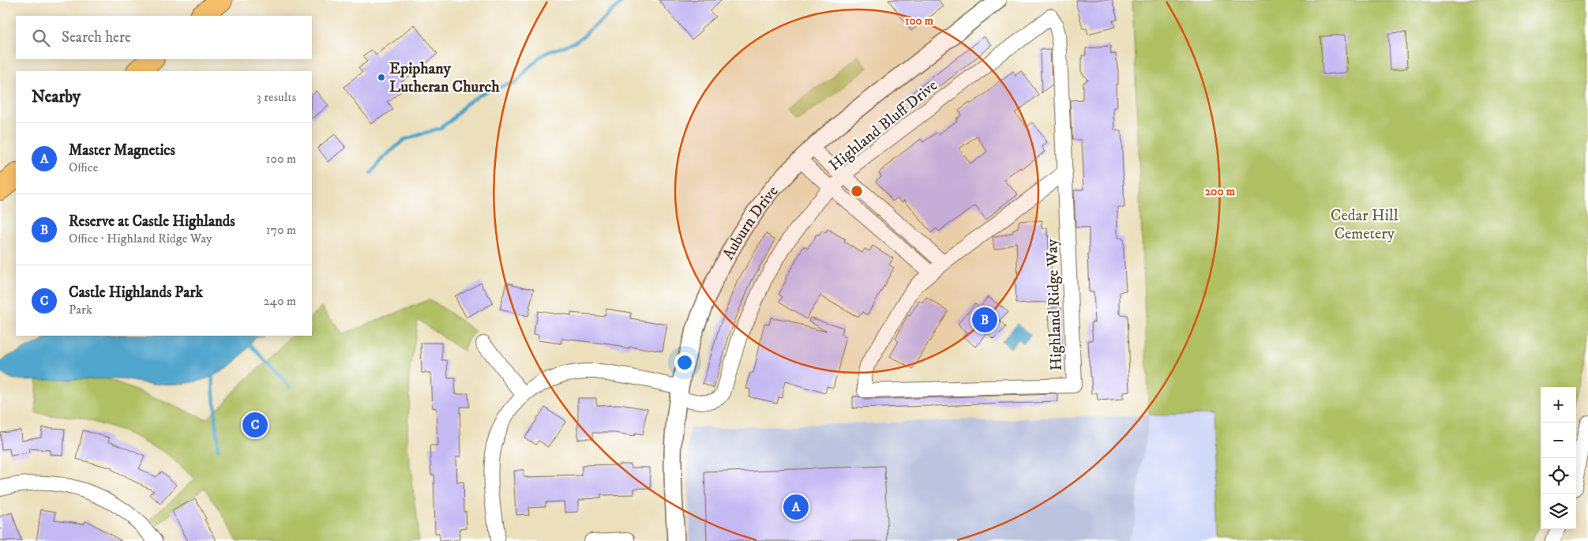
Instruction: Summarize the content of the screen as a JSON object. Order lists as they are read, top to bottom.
{
  "streets": {
    "street": ["Highland Bluff Drive", "Auburn Drive", "Highland Ridge Way"]
  },
  "crossings": [
    ["Highland Bluff Drive", "Auburn Drive"],
    ["Highland Bluff Drive", "Highland Ridge Way"]
  ],
  "parks": ["Cedar Hill Cemetery"],
  "places": ["Epiphany Lutheran Church"],
  "page": {
    "search": "Search here",
    "heading": ["Nearby", "3 results"],
    "list": [
      {
        "mark": "A",
        "name": "Master Magnetics",
        "note": "Office",
        "value": "100 m"
      },
      {
        "mark": "B",
        "name": "Reserve at Castle Highlands",
        "note": "Office · Highland Ridge Way",
        "value": "170 m"
      },
      {
        "mark": "C",
        "name": "Castle Highlands Park",
        "note": "Park",
        "value": "240 m"
      }
    ],
    "pins": ["B", "C", "A"],
    "map_buttons": ["+", "−"]
  },
  "rings": ["100 m", "200 m"]
}
